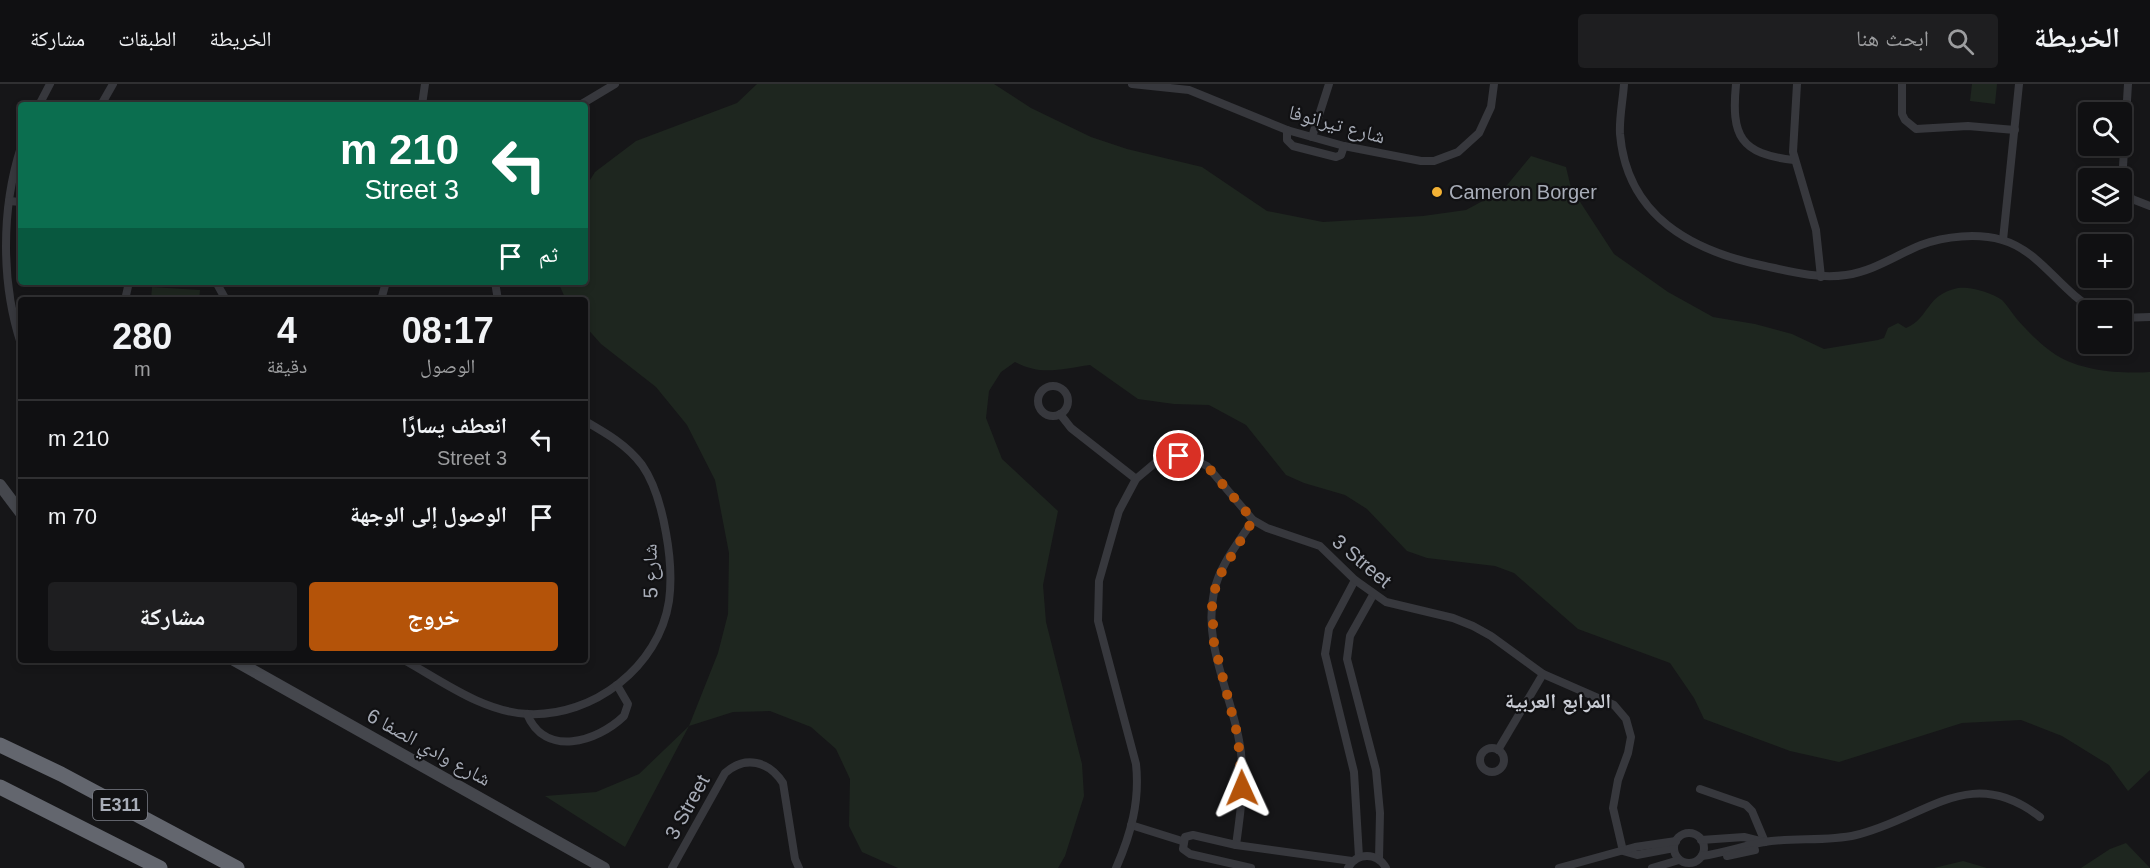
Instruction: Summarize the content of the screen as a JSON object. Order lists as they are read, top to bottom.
{
  "streets": {
    "highway": ["E311"],
    "main road": ["شارع وادي الصفا 6"],
    "street": ["شارع تيرانوفا", "3 Street", "شارع 5"]
  },
  "districts": ["المرابع العربية"],
  "places": ["Cameron Borger"],
  "page": {
    "header": "الخريطة",
    "search": "ابحث هنا",
    "nav": ["الخريطة", "الطبقات", "مشاركة"],
    "map_buttons": ["+", "−"],
    "turn": ["210 m", "3 Street"],
    "then": "ثم",
    "eta": [
      "08:17",
      "الوصول",
      "4",
      "دقيقة",
      "280",
      "m"
    ],
    "list": [
      {
        "name": "انعطف يسارًا",
        "note": "3 Street",
        "value": "210 m"
      },
      {
        "name": "الوصول إلى الوجهة",
        "value": "70 m"
      }
    ],
    "buttons": ["خروج", "مشاركة"]
  }
}
